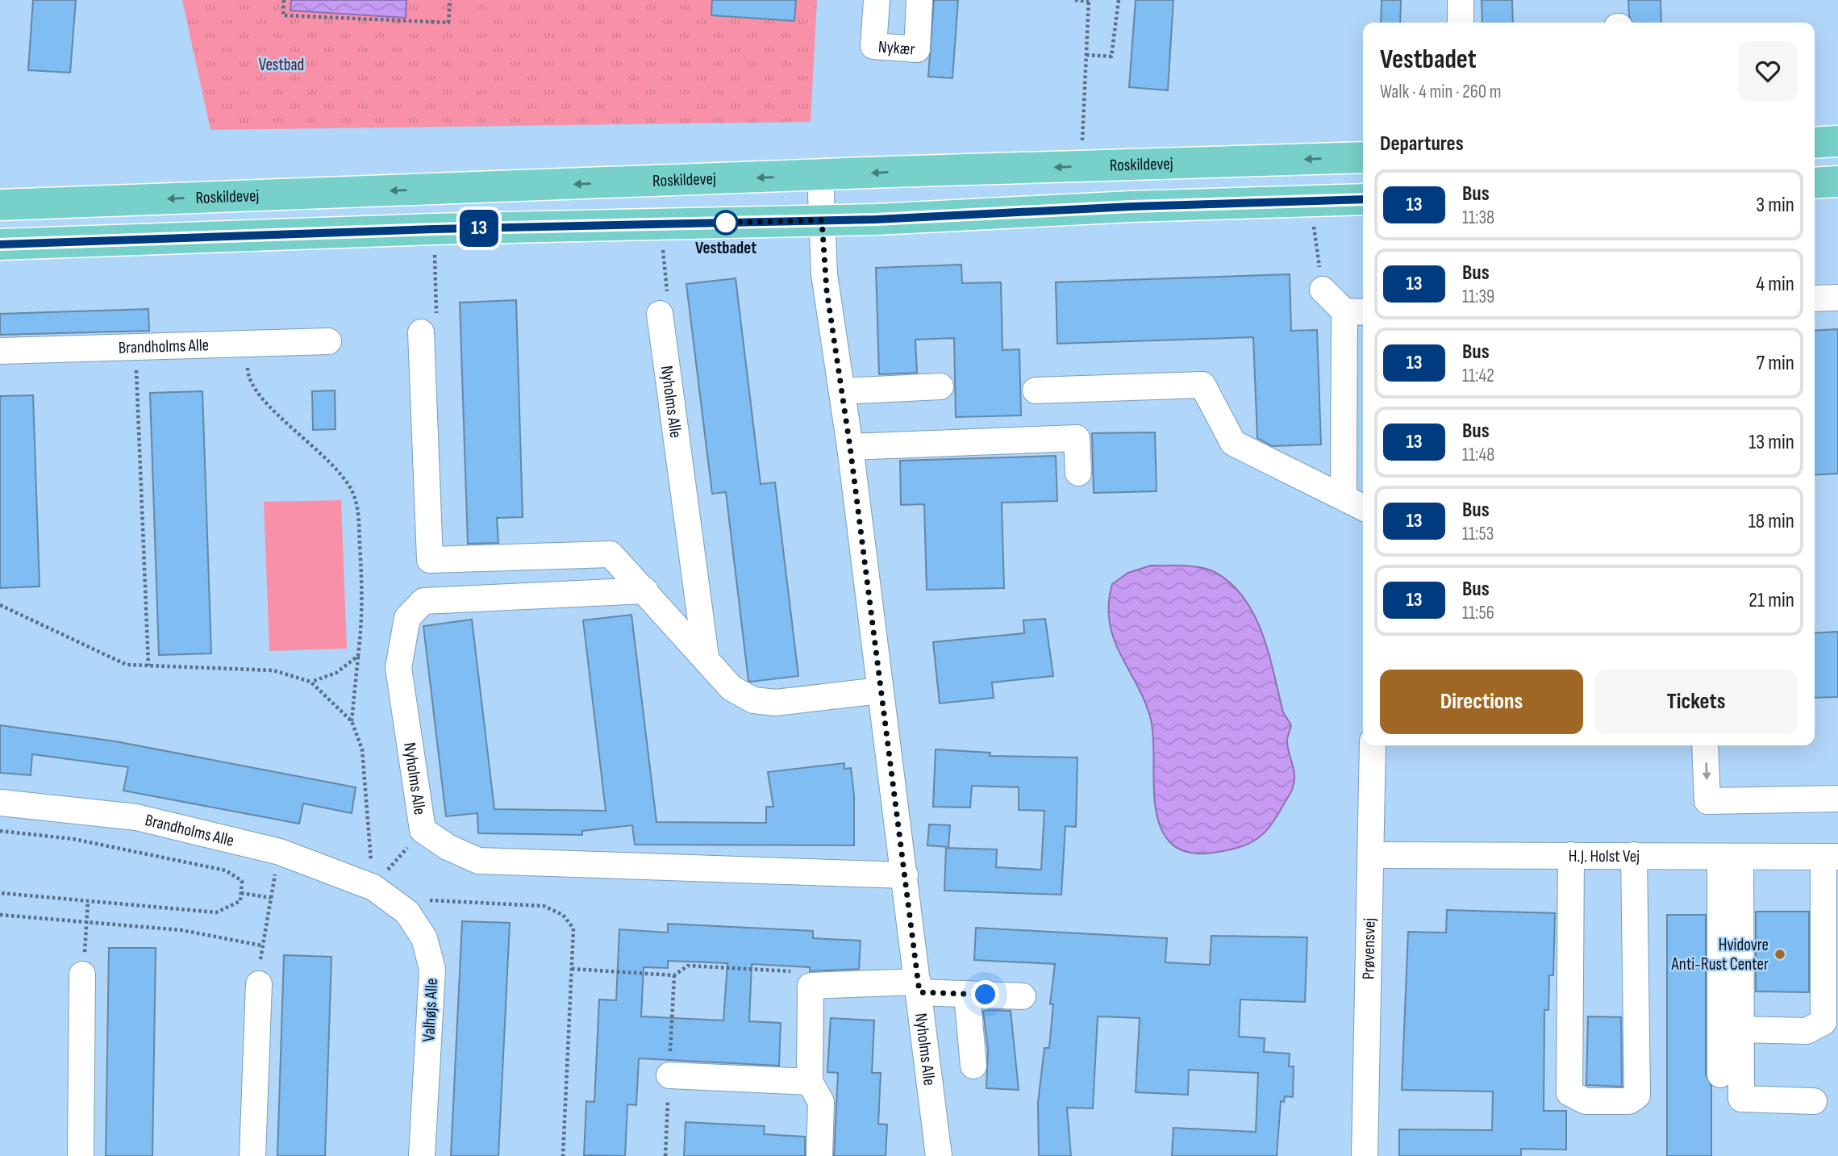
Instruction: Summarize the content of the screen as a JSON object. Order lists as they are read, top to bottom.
{
  "streets": {
    "main road": ["Roskildevej"],
    "street": [
      "Nykær",
      "Brandholms Alle",
      "Nyholms Alle",
      "H.J. Holst Vej",
      "Prøvensvej",
      "Valhøjs Alle"
    ]
  },
  "crossings": [
    ["Roskildevej", "Nyholms Alle"],
    ["Brandholms Alle", "Valhøjs Alle"],
    ["H.J. Holst Vej", "Prøvensvej"]
  ],
  "parks": ["Vestbad"],
  "places": ["Vestbadet", "Hvidovre Anti-Rust Center"],
  "lines": ["bus line 13"],
  "page": {
    "on_map": "13",
    "heading": [
      ["Vestbadet", "Walk · 4 min · 260 m"],
      "Departures"
    ],
    "list": [
      {
        "mark": "13",
        "name": "Bus",
        "note": "11:38",
        "value": "3 min"
      },
      {
        "mark": "13",
        "name": "Bus",
        "note": "11:39",
        "value": "4 min"
      },
      {
        "mark": "13",
        "name": "Bus",
        "note": "11:42",
        "value": "7 min"
      },
      {
        "mark": "13",
        "name": "Bus",
        "note": "11:48",
        "value": "13 min"
      },
      {
        "mark": "13",
        "name": "Bus",
        "note": "11:53",
        "value": "18 min"
      },
      {
        "mark": "13",
        "name": "Bus",
        "note": "11:56",
        "value": "21 min"
      }
    ],
    "buttons": ["Directions", "Tickets"]
  }
}
